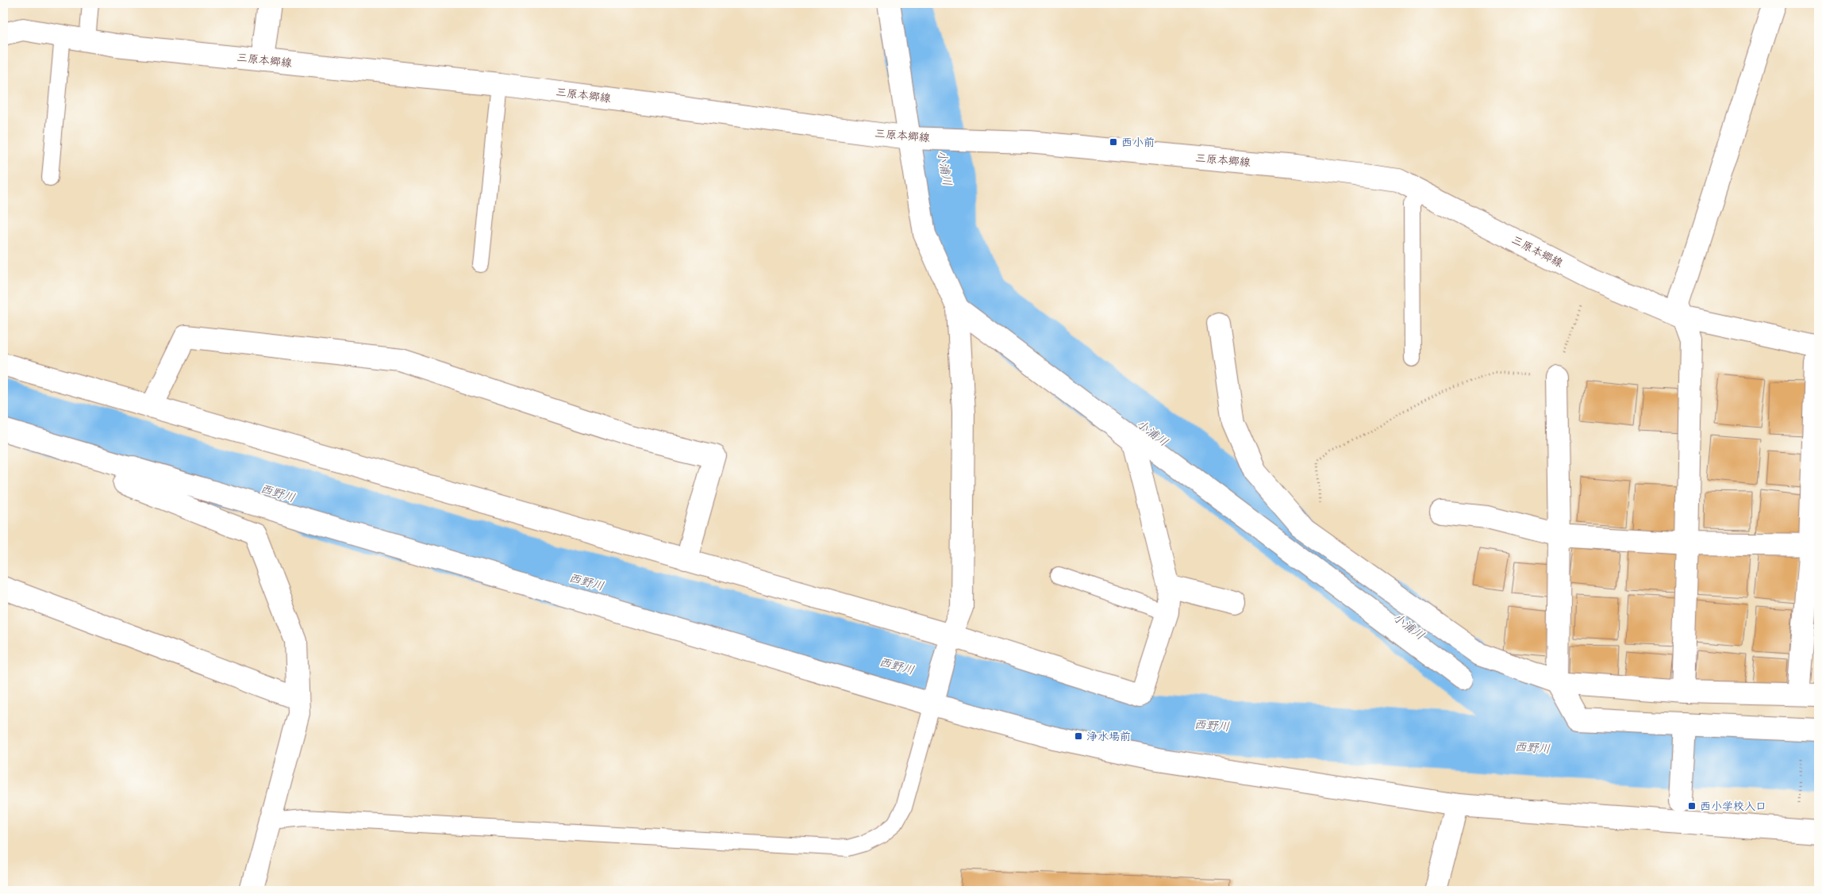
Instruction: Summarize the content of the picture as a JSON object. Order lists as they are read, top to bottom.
{
  "streets": {
    "street": ["三原本郷線"]
  },
  "water": ["小浦川", "西野川"],
  "places": {
    "transit": ["西小前", "浄水場前", "西小学校入口"]
  }
}
